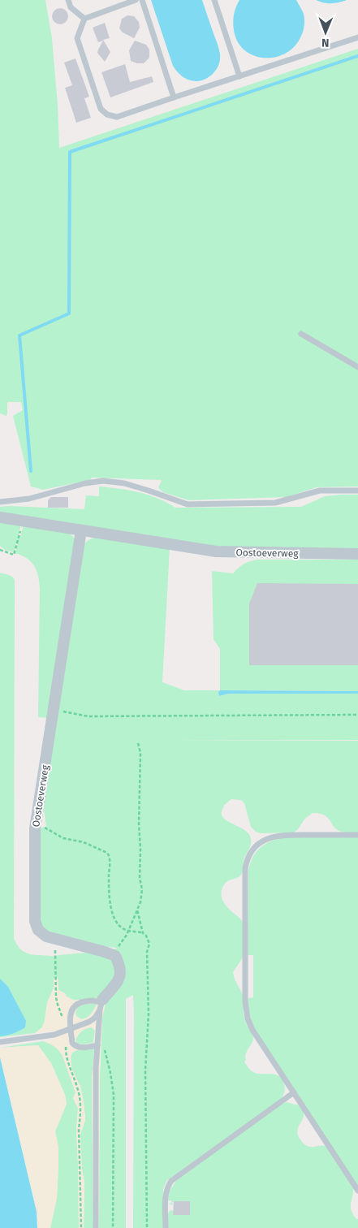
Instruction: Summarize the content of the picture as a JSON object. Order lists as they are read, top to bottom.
{
  "streets": {
    "street": ["Oostoeverweg"]
  },
  "north": "bottom"
}
